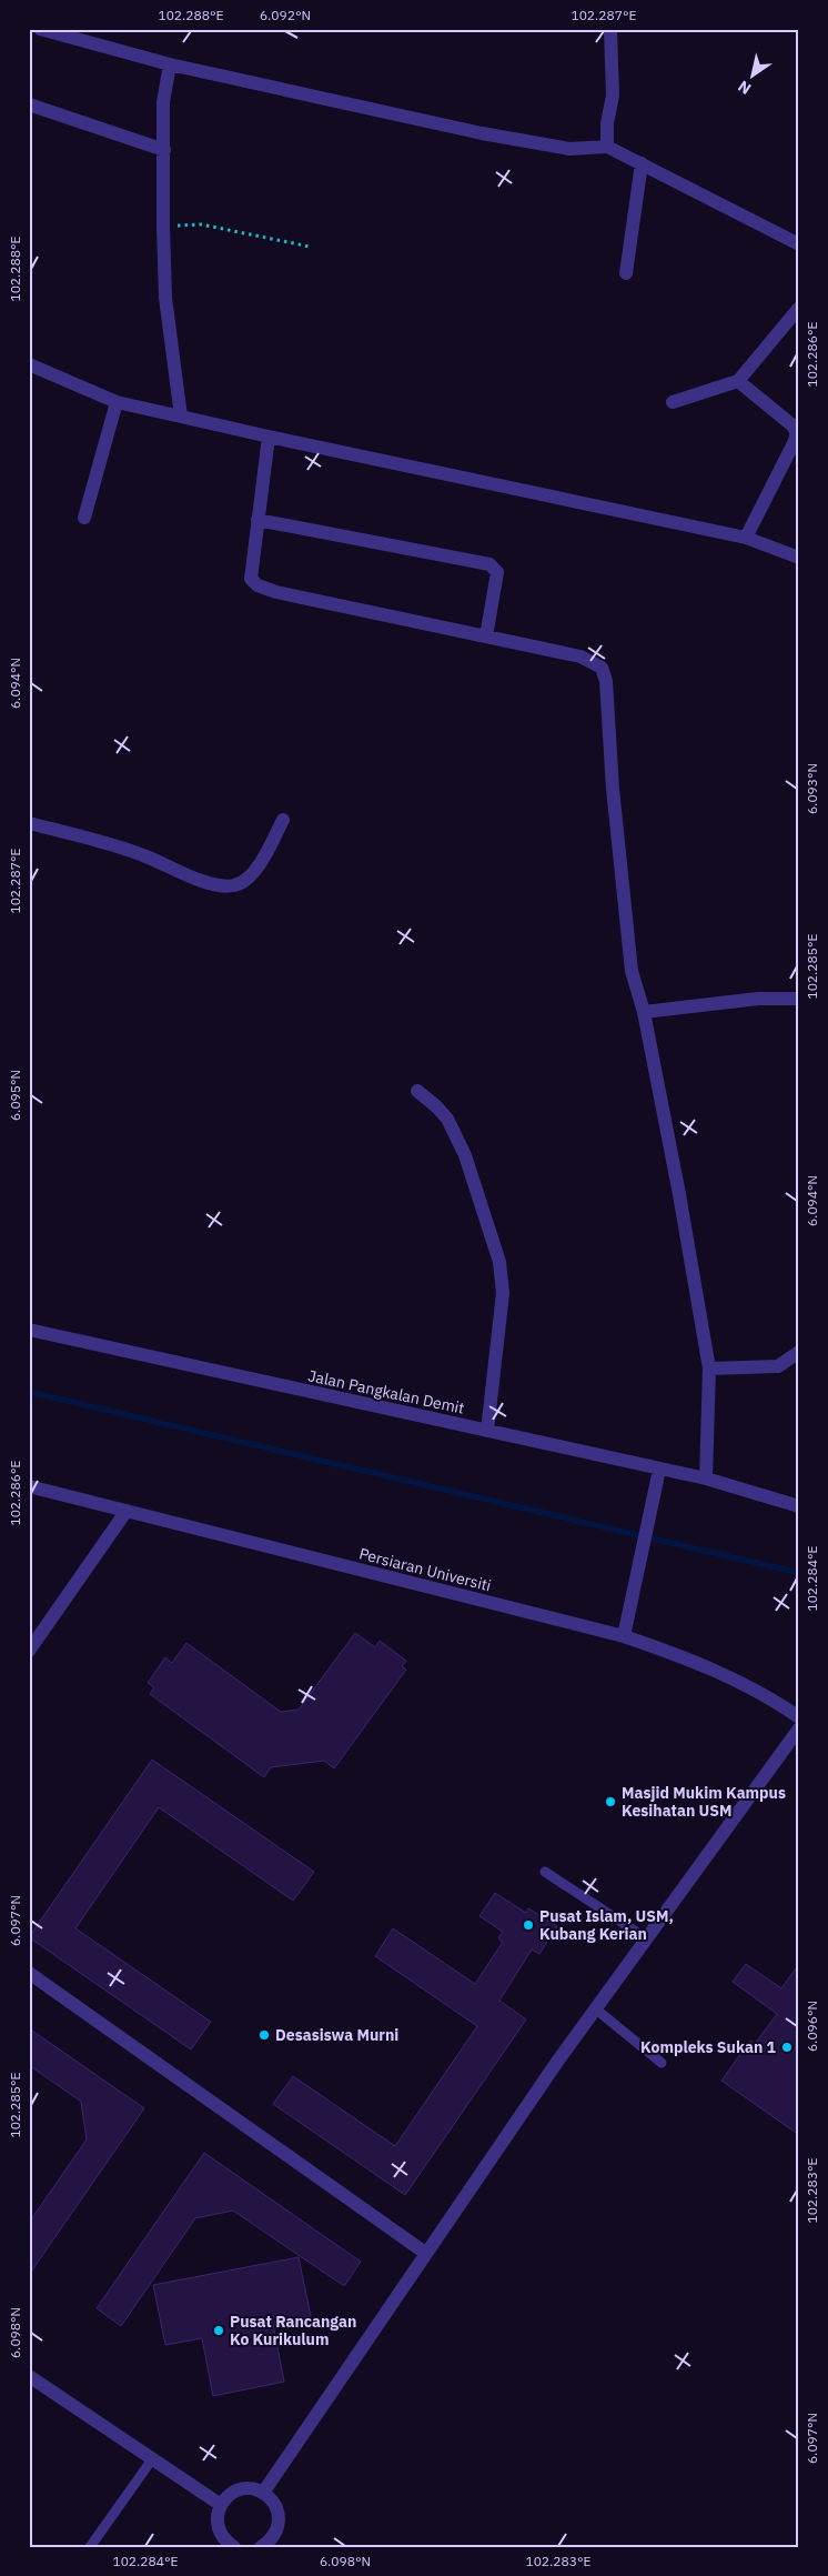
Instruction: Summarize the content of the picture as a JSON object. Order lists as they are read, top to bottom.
{
  "streets": {
    "street": ["Jalan Pangkalan Demit", "Persiaran Universiti"]
  },
  "places": [
    "Masjid Mukim Kampus Kesihatan USM",
    "Pusat Islam, USM, Kubang Kerian",
    "Desasiswa Murni",
    "Kompleks Sukan 1",
    "Pusat Rancangan Ko Kurikulum"
  ],
  "north": "bottom left",
  "coordinates": [
    "102.288°E",
    "6.092°N",
    "102.287°E",
    "102.286°E",
    "6.094°N",
    "6.093°N",
    "102.285°E",
    "6.095°N",
    "102.284°E",
    "6.097°N",
    "6.096°N",
    "102.283°E",
    "6.098°N"
  ]
}
